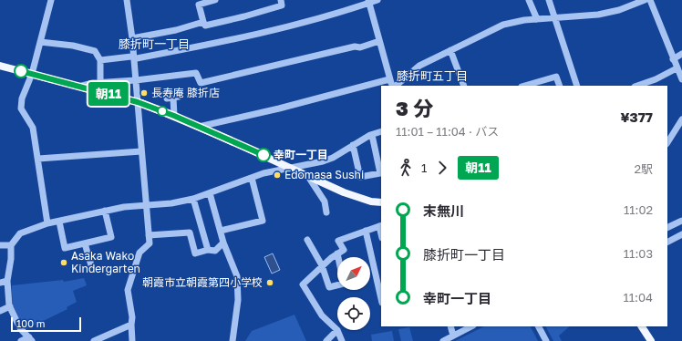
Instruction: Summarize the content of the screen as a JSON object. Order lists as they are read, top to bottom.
{
  "districts": ["膝折町一丁目", "膝折町五丁目"],
  "places": [
    "長寿庵 膝折店",
    "幸町一丁目",
    "Edomasa Sushi",
    "Asaka Wako Kindergarten",
    "朝霞市立朝霞第四小学校"
  ],
  "lines": ["bus line 朝11"],
  "scale_bar": "100 m",
  "north": "top right",
  "page": {
    "on_map": "朝11",
    "heading": ["3 分", "11:01 – 11:04 · バス", "¥377"],
    "legs": ["1", "朝11", "2駅"],
    "list": [
      {
        "name": "末無川",
        "value": "11:02"
      },
      {
        "name": "膝折町一丁目",
        "value": "11:03"
      },
      {
        "name": "幸町一丁目",
        "value": "11:04"
      }
    ],
    "scale": "100 m"
  }
}
